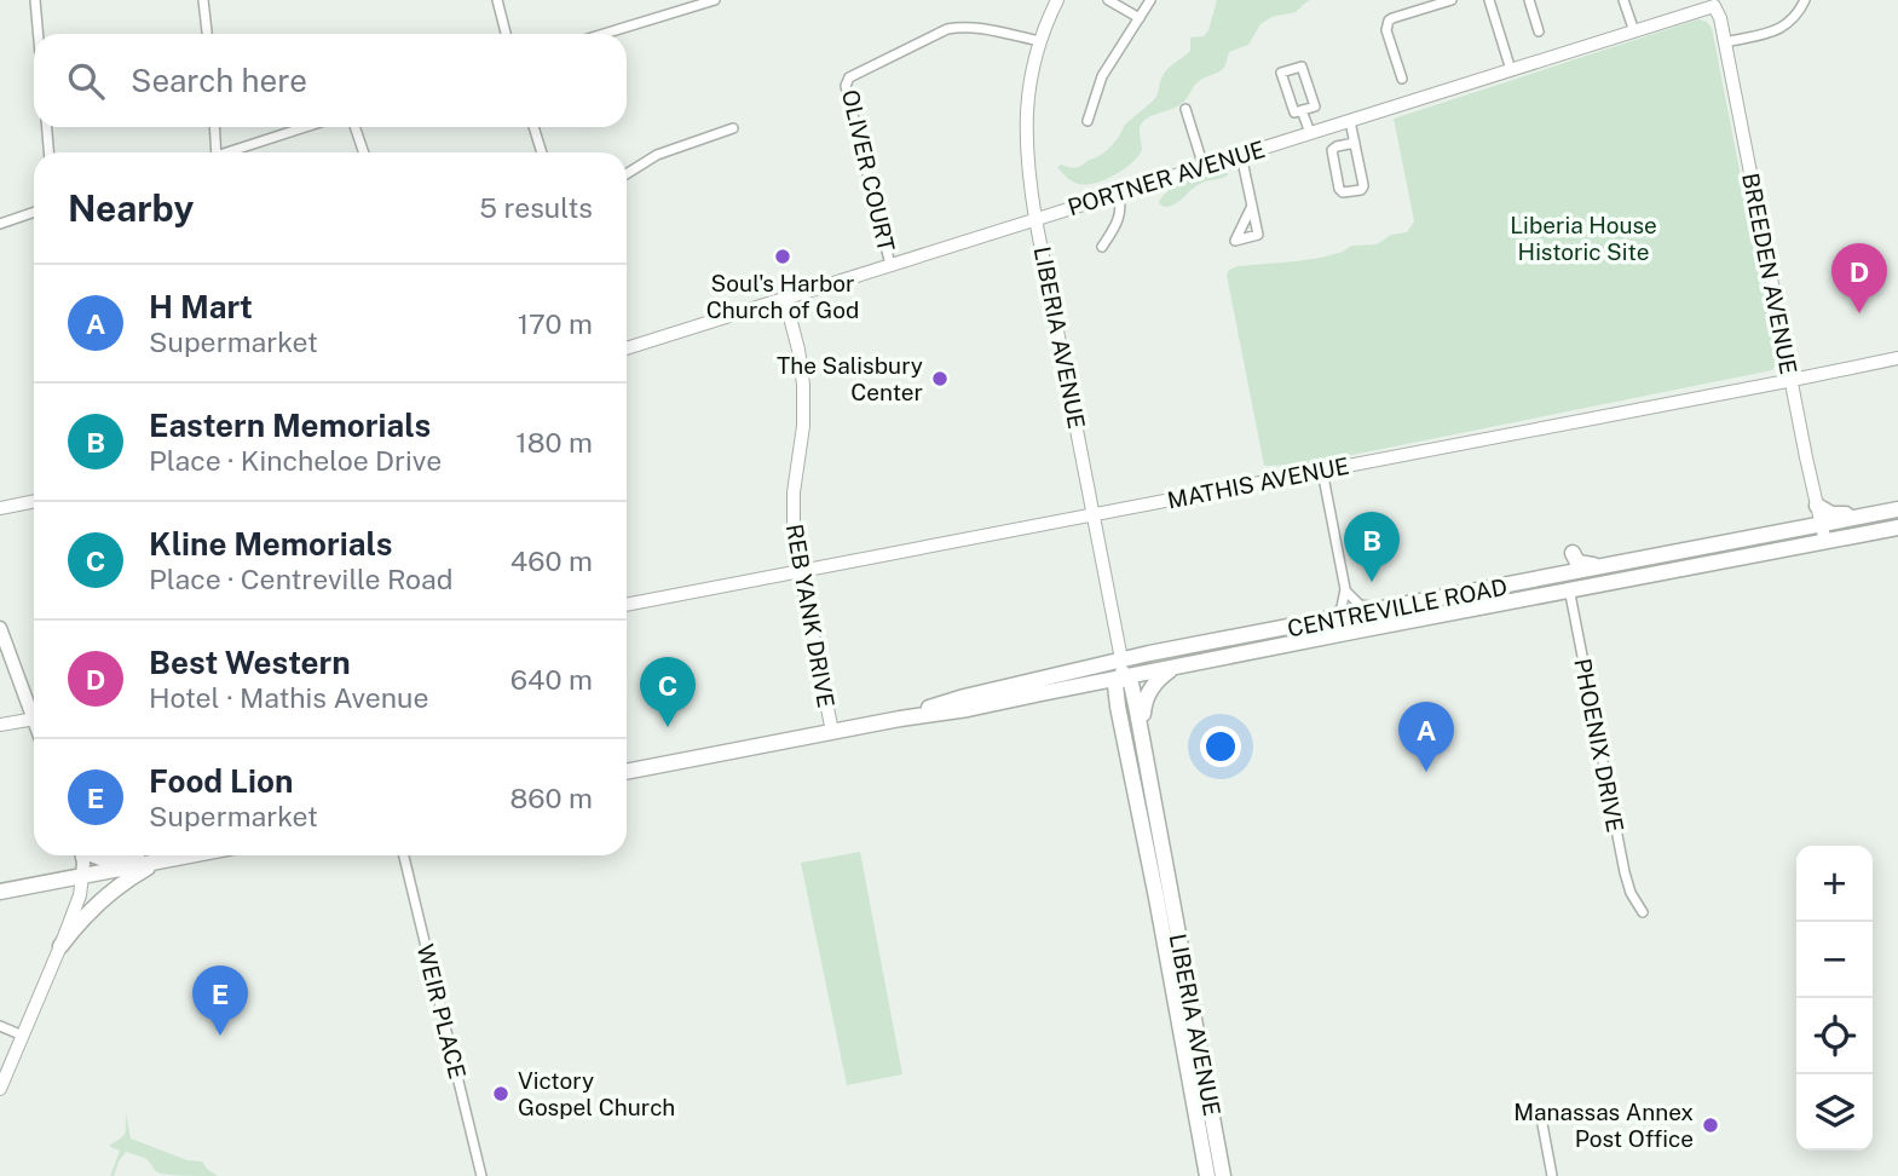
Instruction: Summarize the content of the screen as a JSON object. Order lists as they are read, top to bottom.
{
  "streets": {
    "highway": ["LIBERIA AVENUE", "CENTREVILLE ROAD"],
    "street": [
      "OLIVER COURT",
      "PORTNER AVENUE",
      "BREEDEN AVENUE",
      "MATHIS AVENUE",
      "REB YANK DRIVE",
      "PHOENIX DRIVE",
      "WEIR PLACE"
    ]
  },
  "crossings": [
    ["OLIVER COURT", "PORTNER AVENUE"],
    ["OLIVER COURT", "LIBERIA AVENUE"],
    ["PORTNER AVENUE", "BREEDEN AVENUE"],
    ["PORTNER AVENUE", "LIBERIA AVENUE"],
    ["PORTNER AVENUE", "REB YANK DRIVE"],
    ["BREEDEN AVENUE", "MATHIS AVENUE"],
    ["BREEDEN AVENUE", "CENTREVILLE ROAD"],
    ["LIBERIA AVENUE", "MATHIS AVENUE"],
    ["LIBERIA AVENUE", "CENTREVILLE ROAD"],
    ["MATHIS AVENUE", "REB YANK DRIVE"],
    ["CENTREVILLE ROAD", "REB YANK DRIVE"],
    ["CENTREVILLE ROAD", "PHOENIX DRIVE"]
  ],
  "parks": ["Liberia House Historic Site"],
  "places": [
    "Soul's Harbor Church of God",
    "The Salisbury Center",
    "Victory Gospel Church",
    "Manassas Annex Post Office"
  ],
  "page": {
    "search": "Search here",
    "heading": ["Nearby", "5 results"],
    "pins": [
      "D",
      "B",
      "C",
      "A",
      "E"
    ],
    "list": [
      {
        "mark": "A",
        "name": "H Mart",
        "note": "Supermarket",
        "value": "170 m"
      },
      {
        "mark": "B",
        "name": "Eastern Memorials",
        "note": "Place · Kincheloe Drive",
        "value": "180 m"
      },
      {
        "mark": "C",
        "name": "Kline Memorials",
        "note": "Place · Centreville Road",
        "value": "460 m"
      },
      {
        "mark": "D",
        "name": "Best Western",
        "note": "Hotel · Mathis Avenue",
        "value": "640 m"
      },
      {
        "mark": "E",
        "name": "Food Lion",
        "note": "Supermarket",
        "value": "860 m"
      }
    ],
    "map_buttons": ["+", "−"]
  }
}
